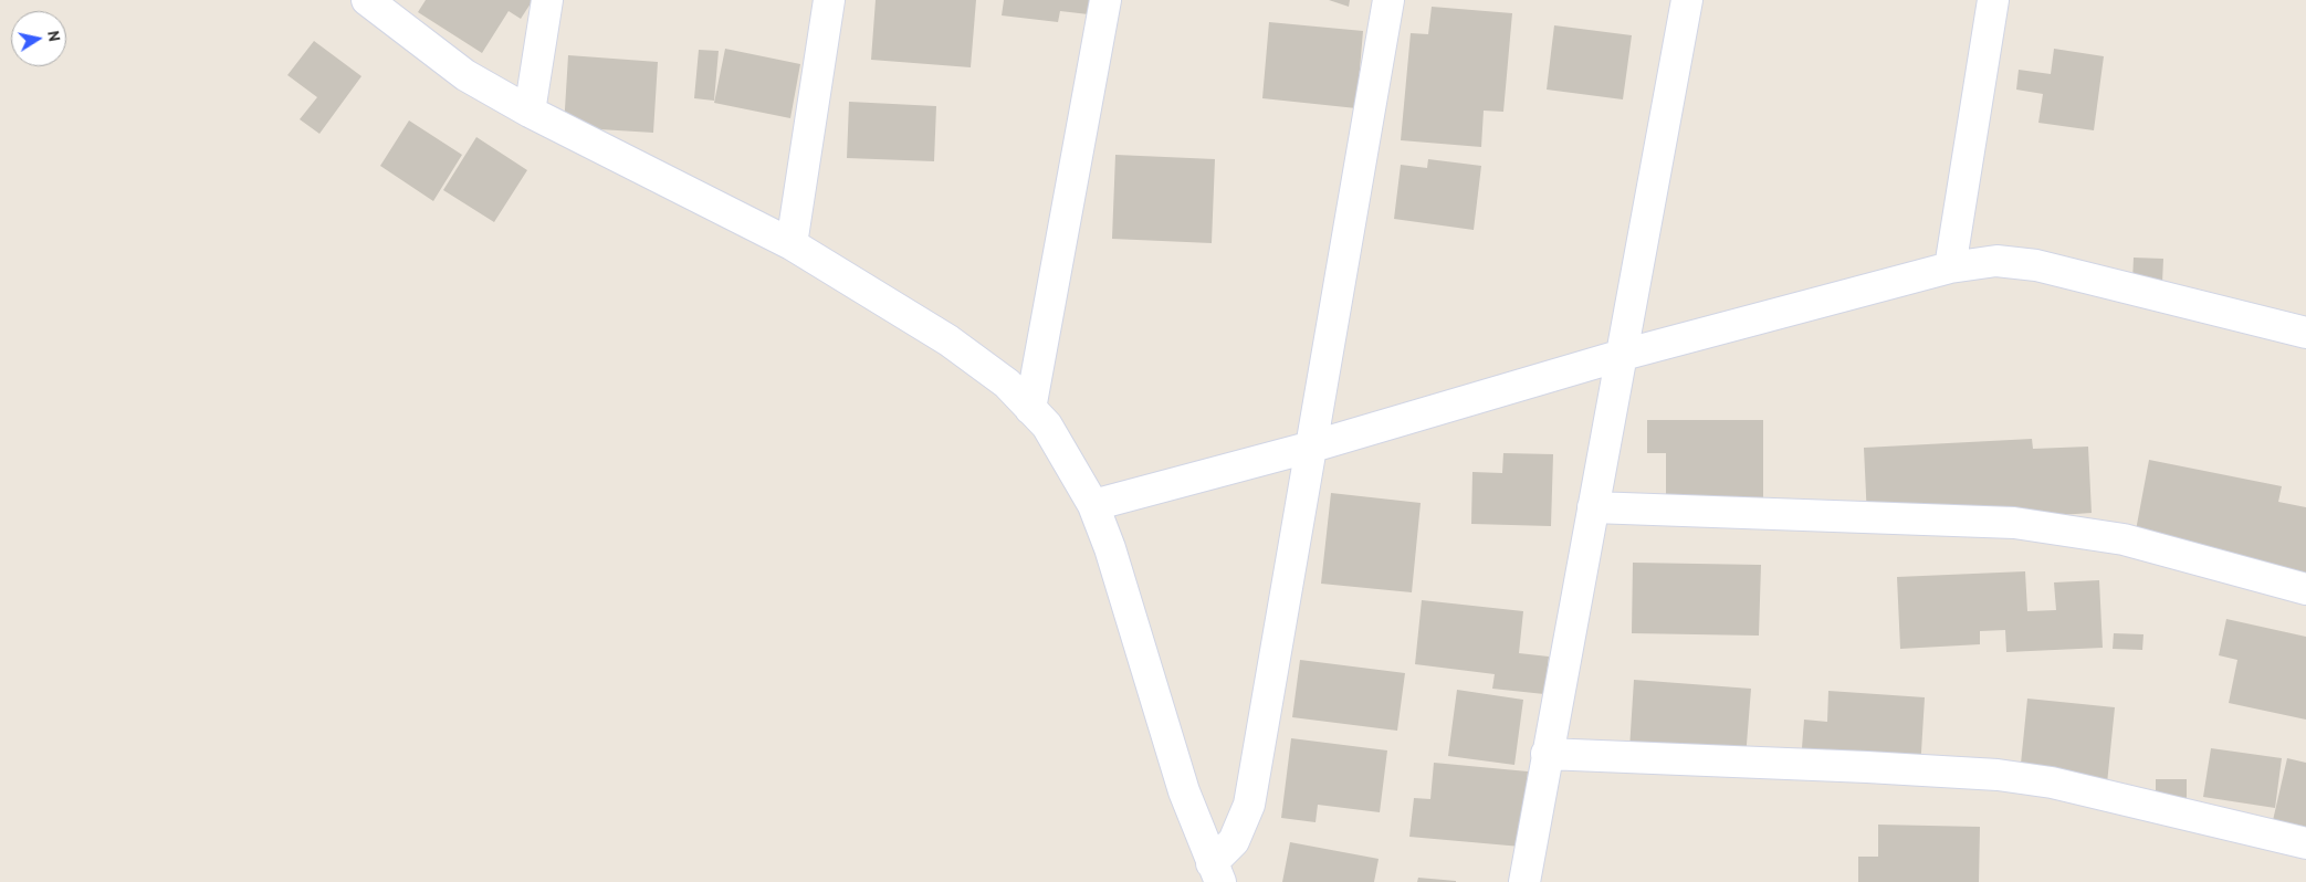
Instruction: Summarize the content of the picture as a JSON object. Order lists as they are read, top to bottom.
{
  "north": "right"
}
